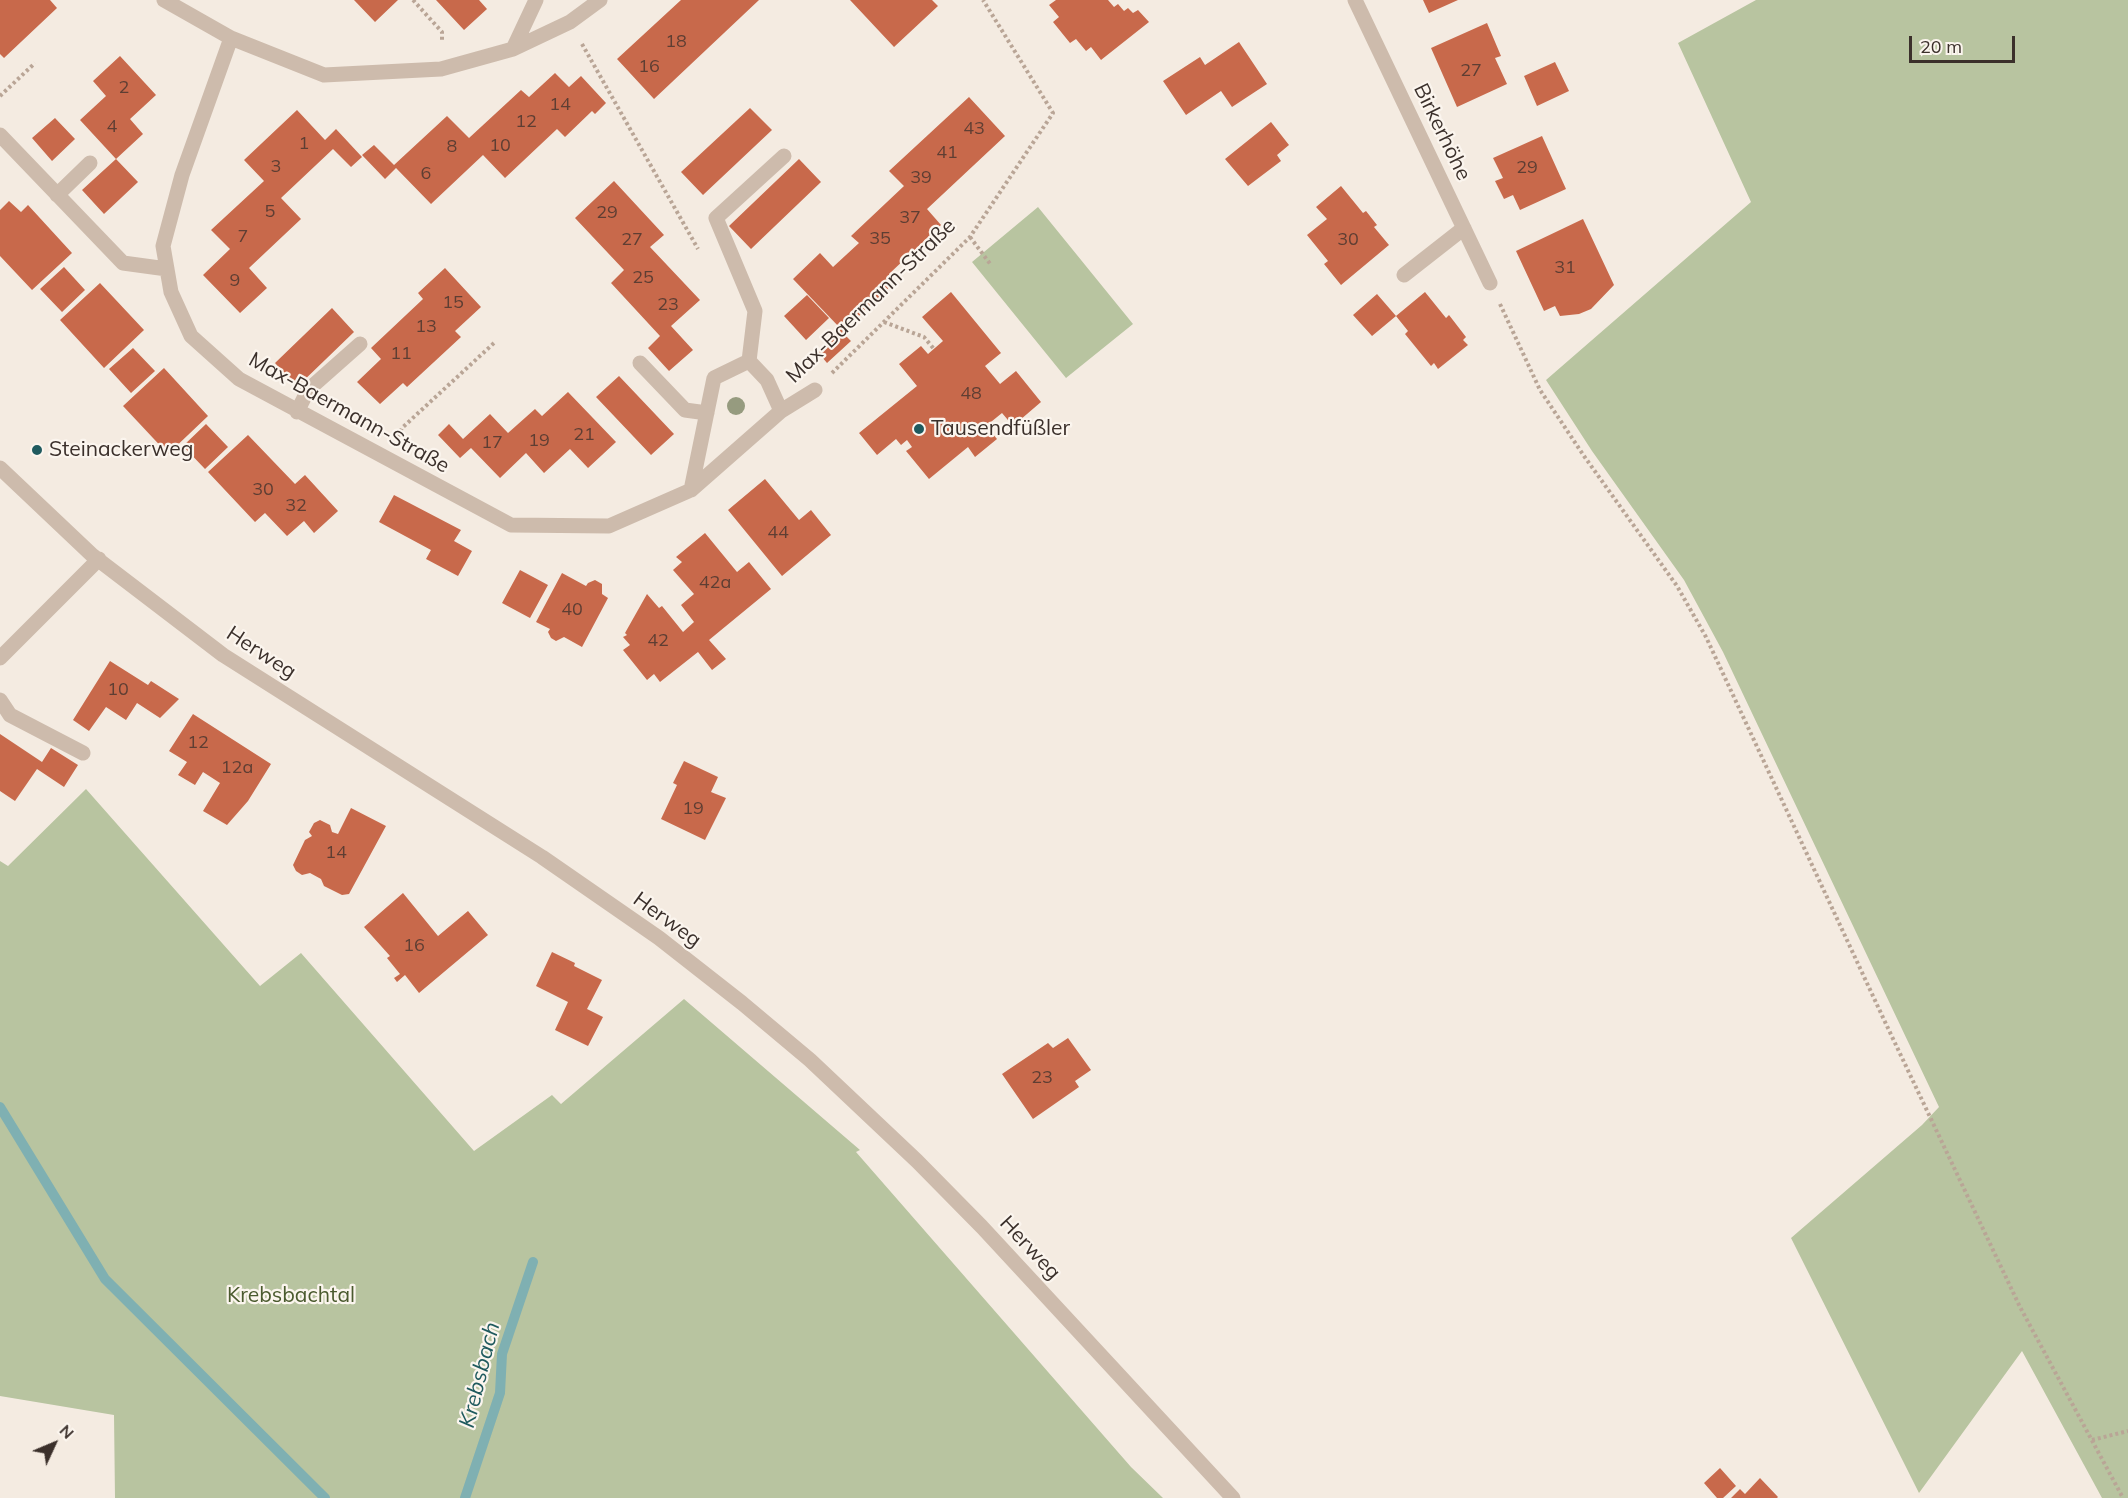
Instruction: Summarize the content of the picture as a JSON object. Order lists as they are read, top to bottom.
{
  "streets": {
    "street": ["Birkerhöhe", "Max-Baermann-Straße", "Herweg"]
  },
  "water": ["Krebsbach"],
  "parks": ["Krebsbachtal"],
  "places": ["Tausendfüßler", "Steinackerweg"],
  "house_numbers": [
    "18",
    "16",
    "27",
    "2",
    "14",
    "12",
    "4",
    "43",
    "1",
    "10",
    "8",
    "41",
    "3",
    "29",
    "6",
    "39",
    "5",
    "29",
    "37",
    "7",
    "35",
    "27",
    "30",
    "31",
    "25",
    "9",
    "15",
    "23",
    "13",
    "11",
    "48",
    "21",
    "19",
    "17",
    "30",
    "32",
    "44",
    "42a",
    "40",
    "42",
    "10",
    "12",
    "12a",
    "19",
    "14",
    "16",
    "23"
  ],
  "scale_bar": "20 m",
  "north": "top right"
}
